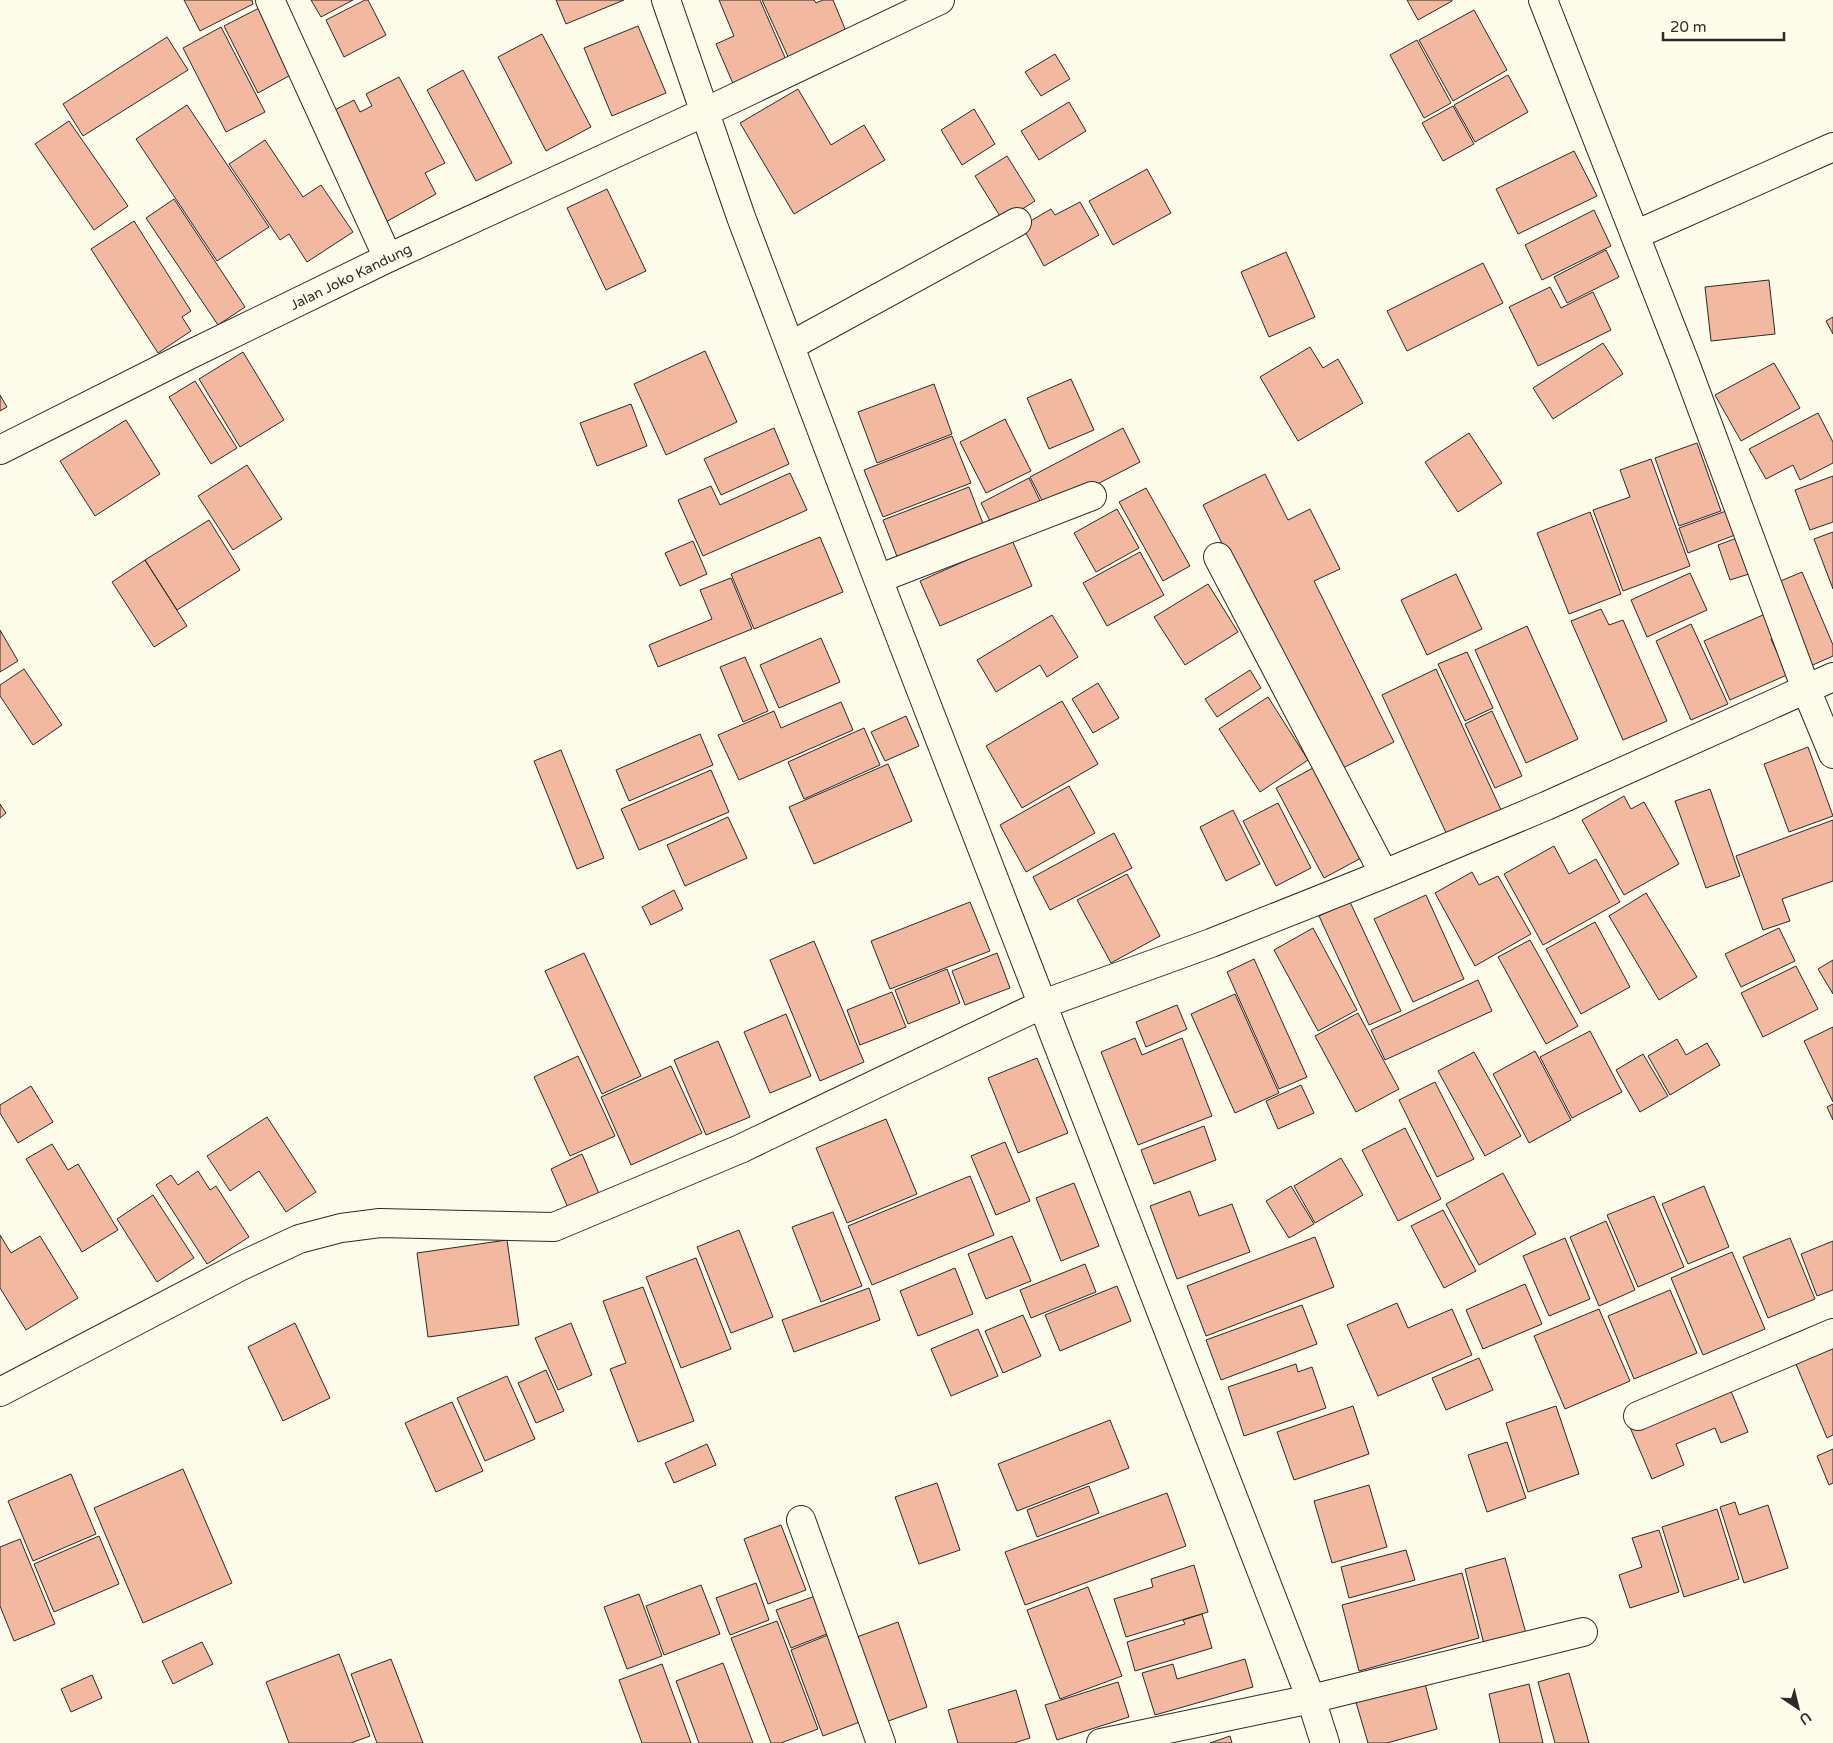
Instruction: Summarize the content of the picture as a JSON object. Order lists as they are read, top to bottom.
{
  "streets": {
    "street": ["Jalan Joko Kandung"]
  },
  "scale_bar": "20 m",
  "north": "bottom right"
}
